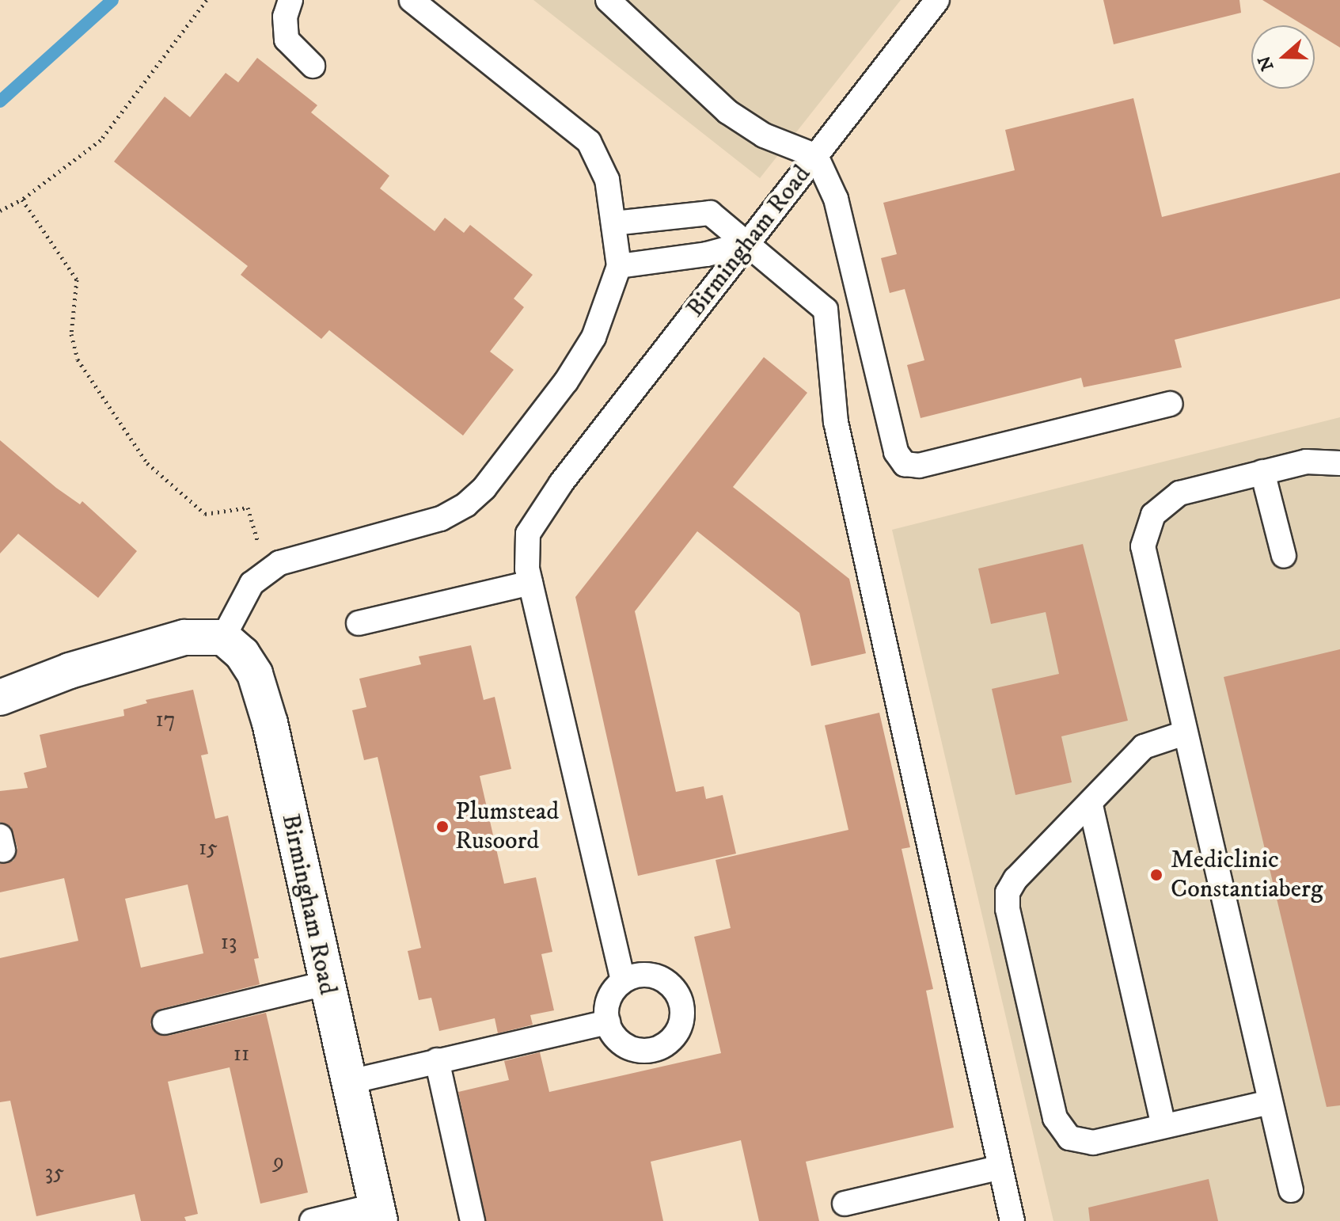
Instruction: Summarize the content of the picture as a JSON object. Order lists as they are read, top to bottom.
{
  "streets": {
    "street": ["Birmingham Road"]
  },
  "places": ["Plumstead Rusoord", "Mediclinic Constantiaberg"],
  "house_numbers": [
    "17",
    "15",
    "13",
    "11",
    "9",
    "35"
  ],
  "north": "left"
}
